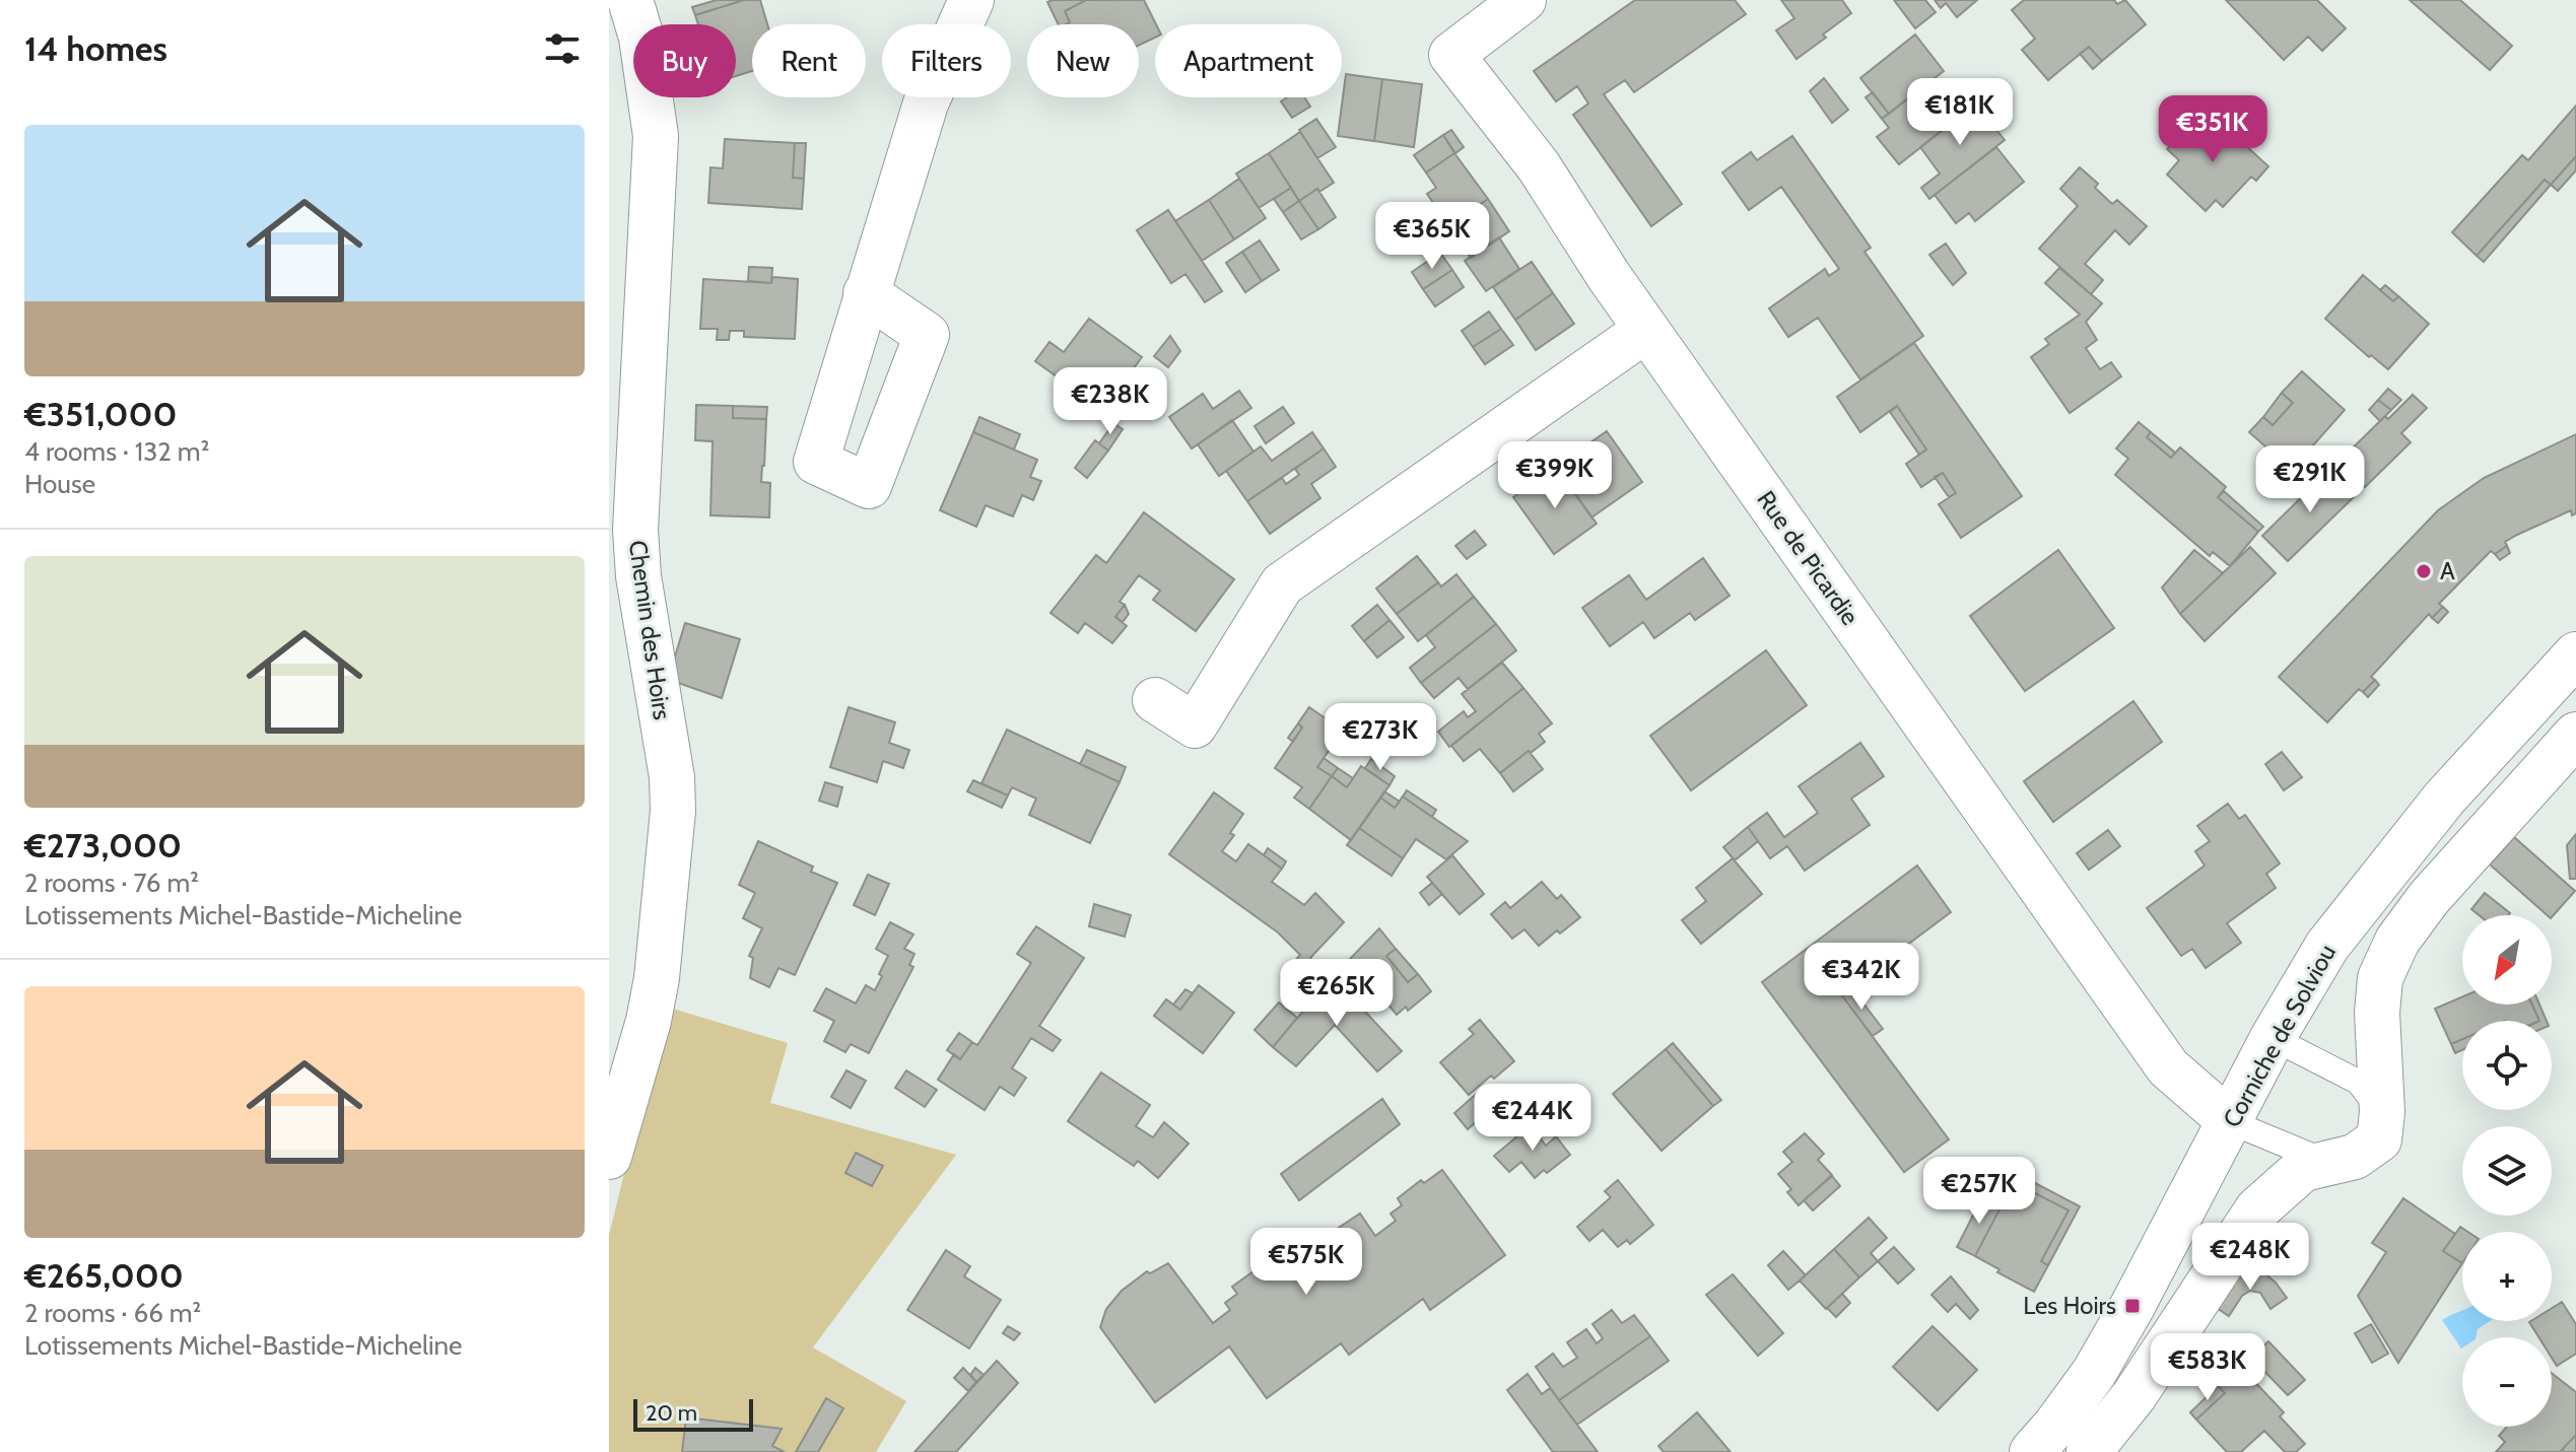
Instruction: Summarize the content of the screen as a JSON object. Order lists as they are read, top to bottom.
{
  "streets": {
    "street": ["Rue de Picardie", "Chemin des Hoirs", "Corniche de Solviou"]
  },
  "crossings": [
    ["Rue de Picardie", "Corniche de Solviou"]
  ],
  "places": {
    "other": ["A"],
    "transit": ["Les Hoirs"]
  },
  "scale_bar": "20 m",
  "north": "bottom left",
  "page": {
    "heading": "14 homes",
    "chip": [
      "Buy",
      "Rent",
      "Filters",
      "New",
      "Apartment"
    ],
    "price": [
      "€181K",
      "€351K",
      "€365K",
      "€238K",
      "€399K",
      "€291K",
      "€273K",
      "€342K",
      "€265K",
      "€244K",
      "€257K",
      "€248K",
      "€575K",
      "€583K"
    ],
    "list": [
      {
        "name": "€351,000",
        "note": "4 rooms · 132 m² · House"
      },
      {
        "name": "€273,000",
        "note": "2 rooms · 76 m² · Lotissements Michel-Bastide-Micheline"
      },
      {
        "name": "€265,000",
        "note": "2 rooms · 66 m² · Lotissements Michel-Bastide-Micheline"
      }
    ],
    "map_buttons": ["+", "−"],
    "scale": "20 m"
  }
}
